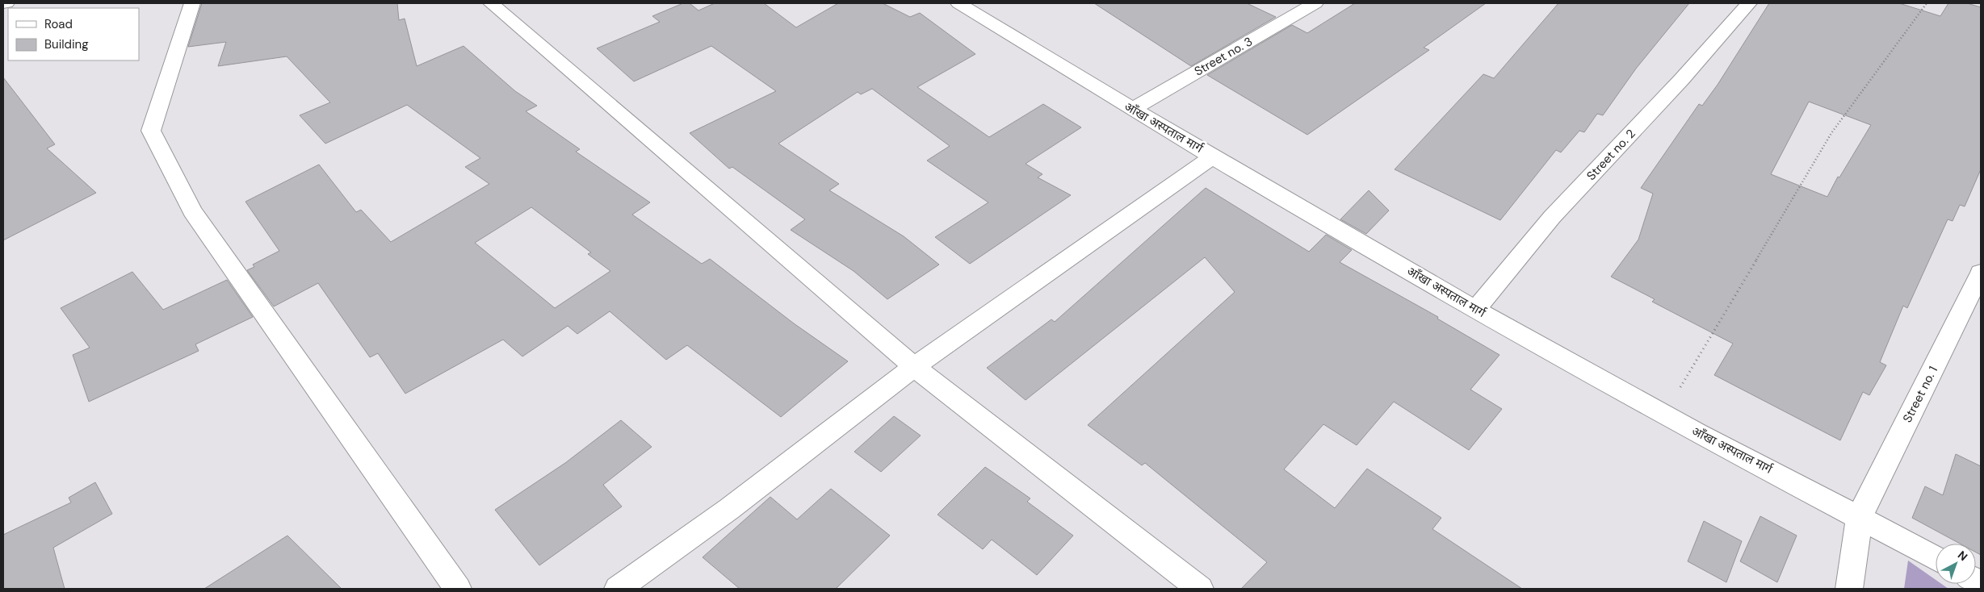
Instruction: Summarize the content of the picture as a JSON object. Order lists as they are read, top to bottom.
{
  "streets": {
    "street": [
      "Street no. 3",
      "आँखा अस्पताल मार्ग",
      "Street no. 2",
      "Street no. 1"
    ]
  },
  "crossings": [
    ["Street no. 3", "आँखा अस्पताल मार्ग"],
    ["आँखा अस्पताल मार्ग", "Street no. 2"],
    ["आँखा अस्पताल मार्ग", "Street no. 1"]
  ],
  "legend": ["Road", "Building"],
  "north": "top right"
}
